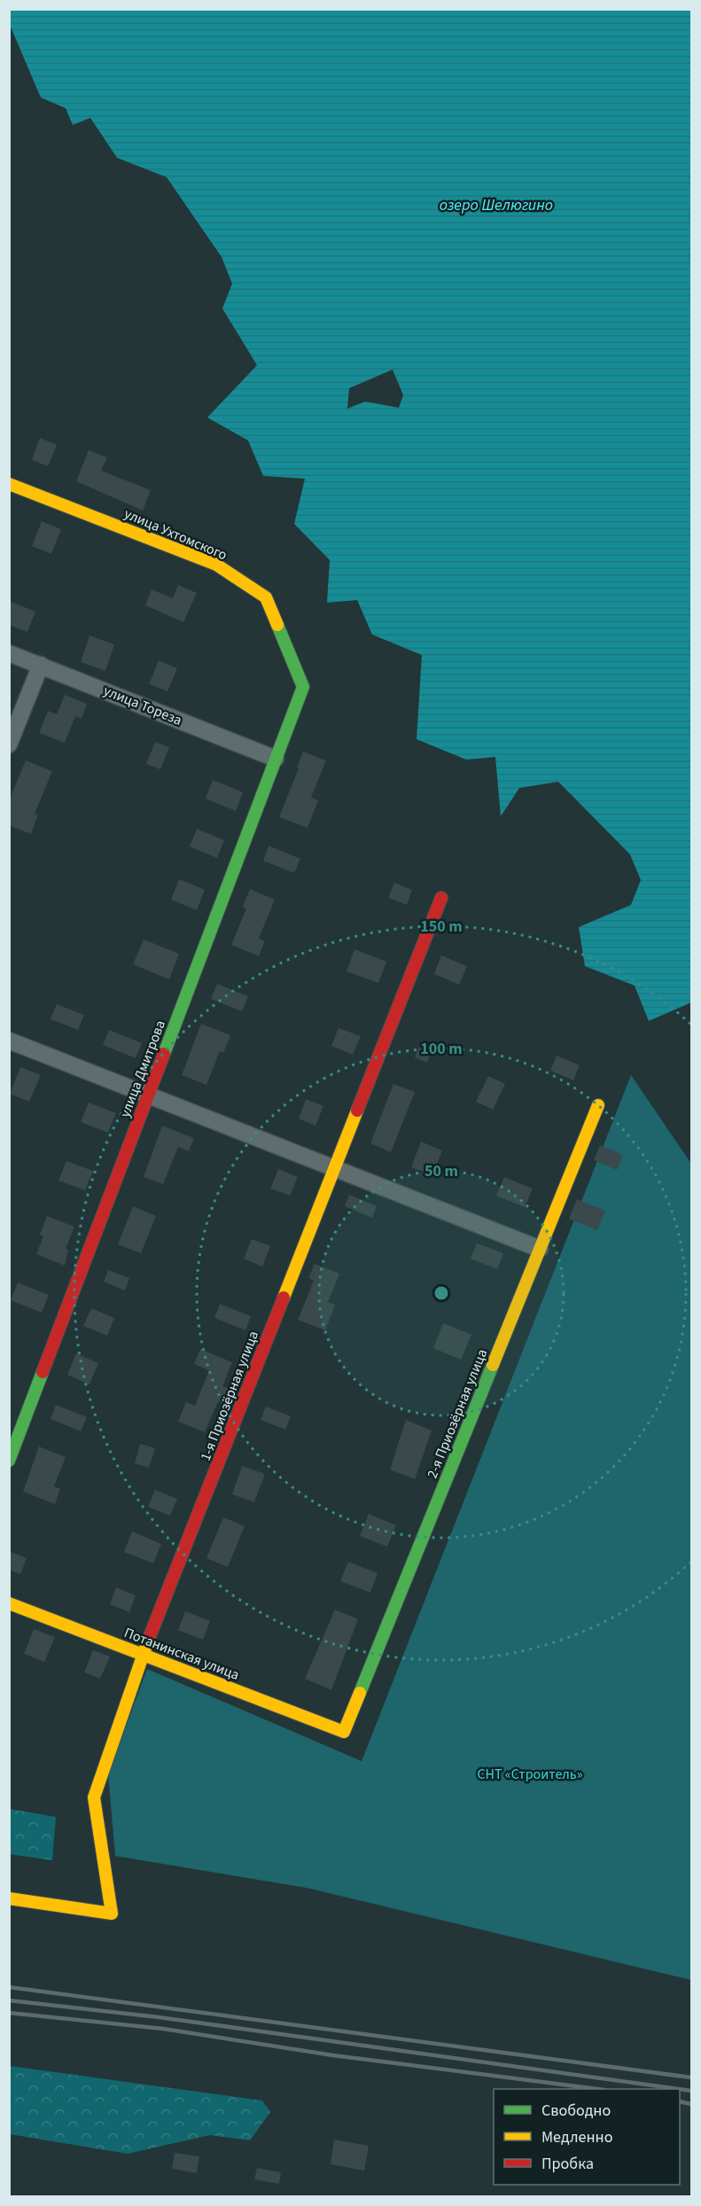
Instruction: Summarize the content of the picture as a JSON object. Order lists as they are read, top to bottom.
{
  "streets": {
    "street": [
      "улица Ухтомского",
      "улица Тореза",
      "улица Дмитрова",
      "1-я Приозёрная улица",
      "2-я Приозёрная улица",
      "Потанинская улица"
    ]
  },
  "crossings": [
    ["улица Ухтомского", "улица Дмитрова"],
    ["улица Тореза", "улица Дмитрова"],
    ["1-я Приозёрная улица", "Потанинская улица"],
    ["2-я Приозёрная улица", "Потанинская улица"]
  ],
  "water": ["озеро Шелюгино"],
  "parks": ["СНТ «Строитель»"],
  "legend": ["Свободно", "Медленно", "Пробка"],
  "rings": ["150 m", "100 m", "50 m"]
}
